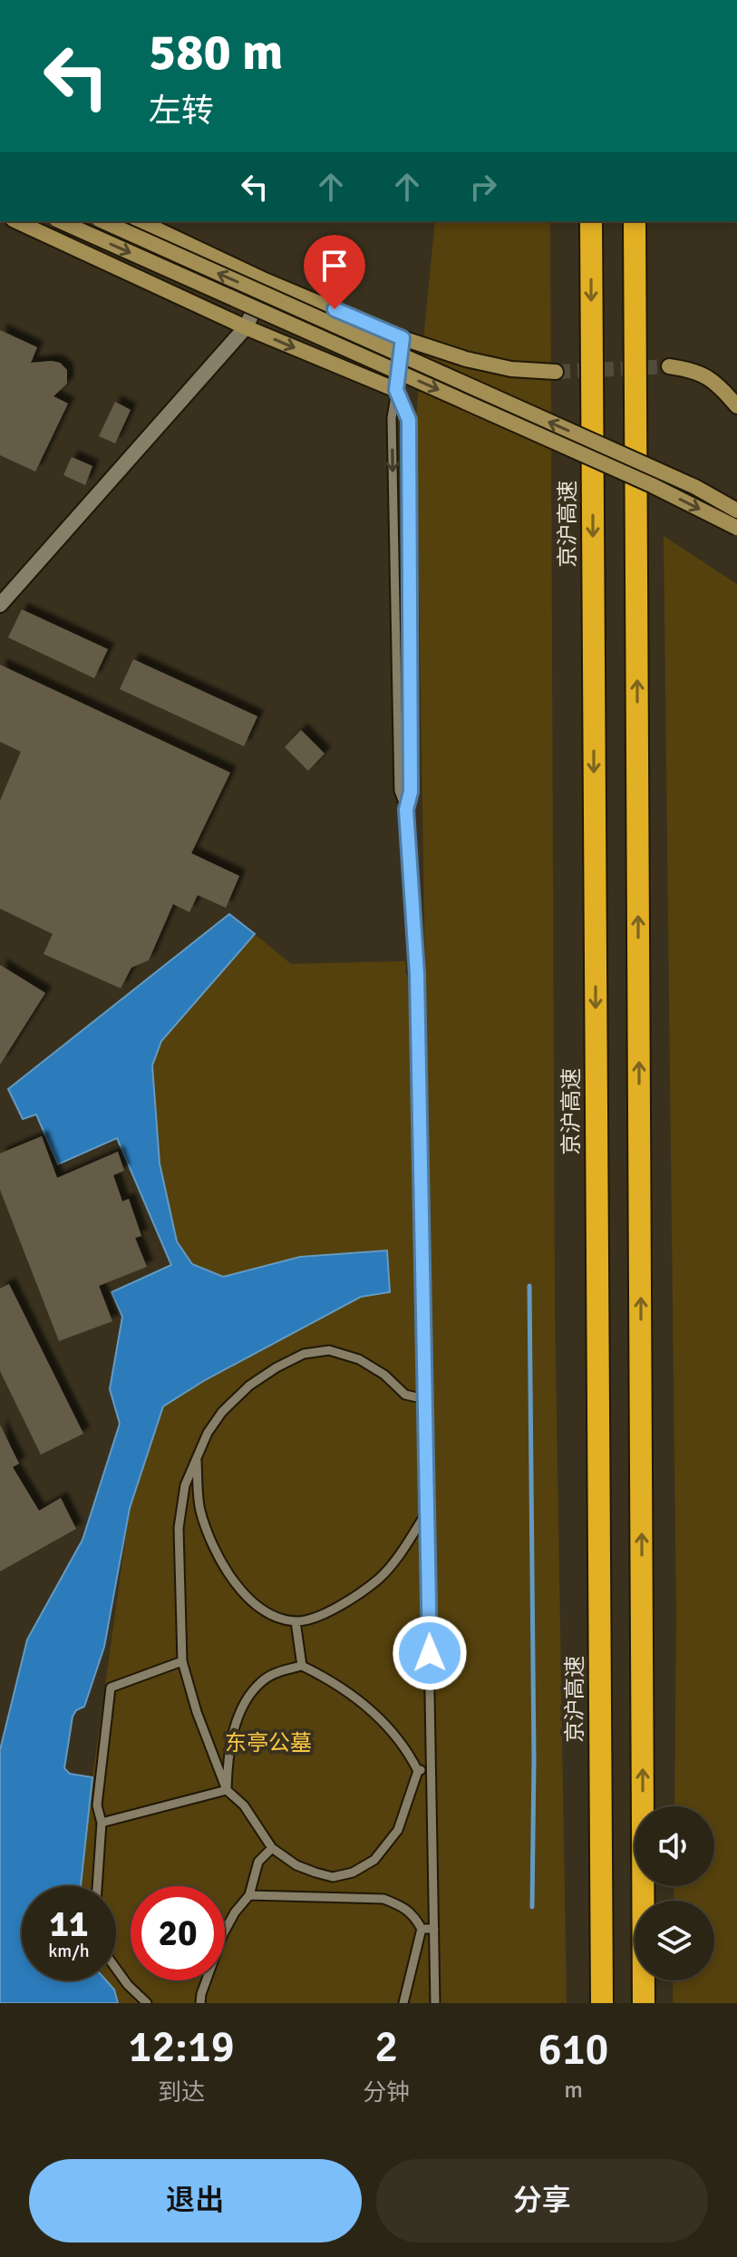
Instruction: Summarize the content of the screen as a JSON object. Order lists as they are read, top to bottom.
{
  "streets": {
    "highway": ["京沪高速"]
  },
  "parks": ["东亭公墓"],
  "page": {
    "turn": ["580 m", "左转"],
    "speed": "11 km/h",
    "limit": "20",
    "eta": [
      "12:19",
      "到达",
      "2",
      "分钟",
      "610",
      "m"
    ],
    "buttons": ["退出", "分享"]
  }
}
